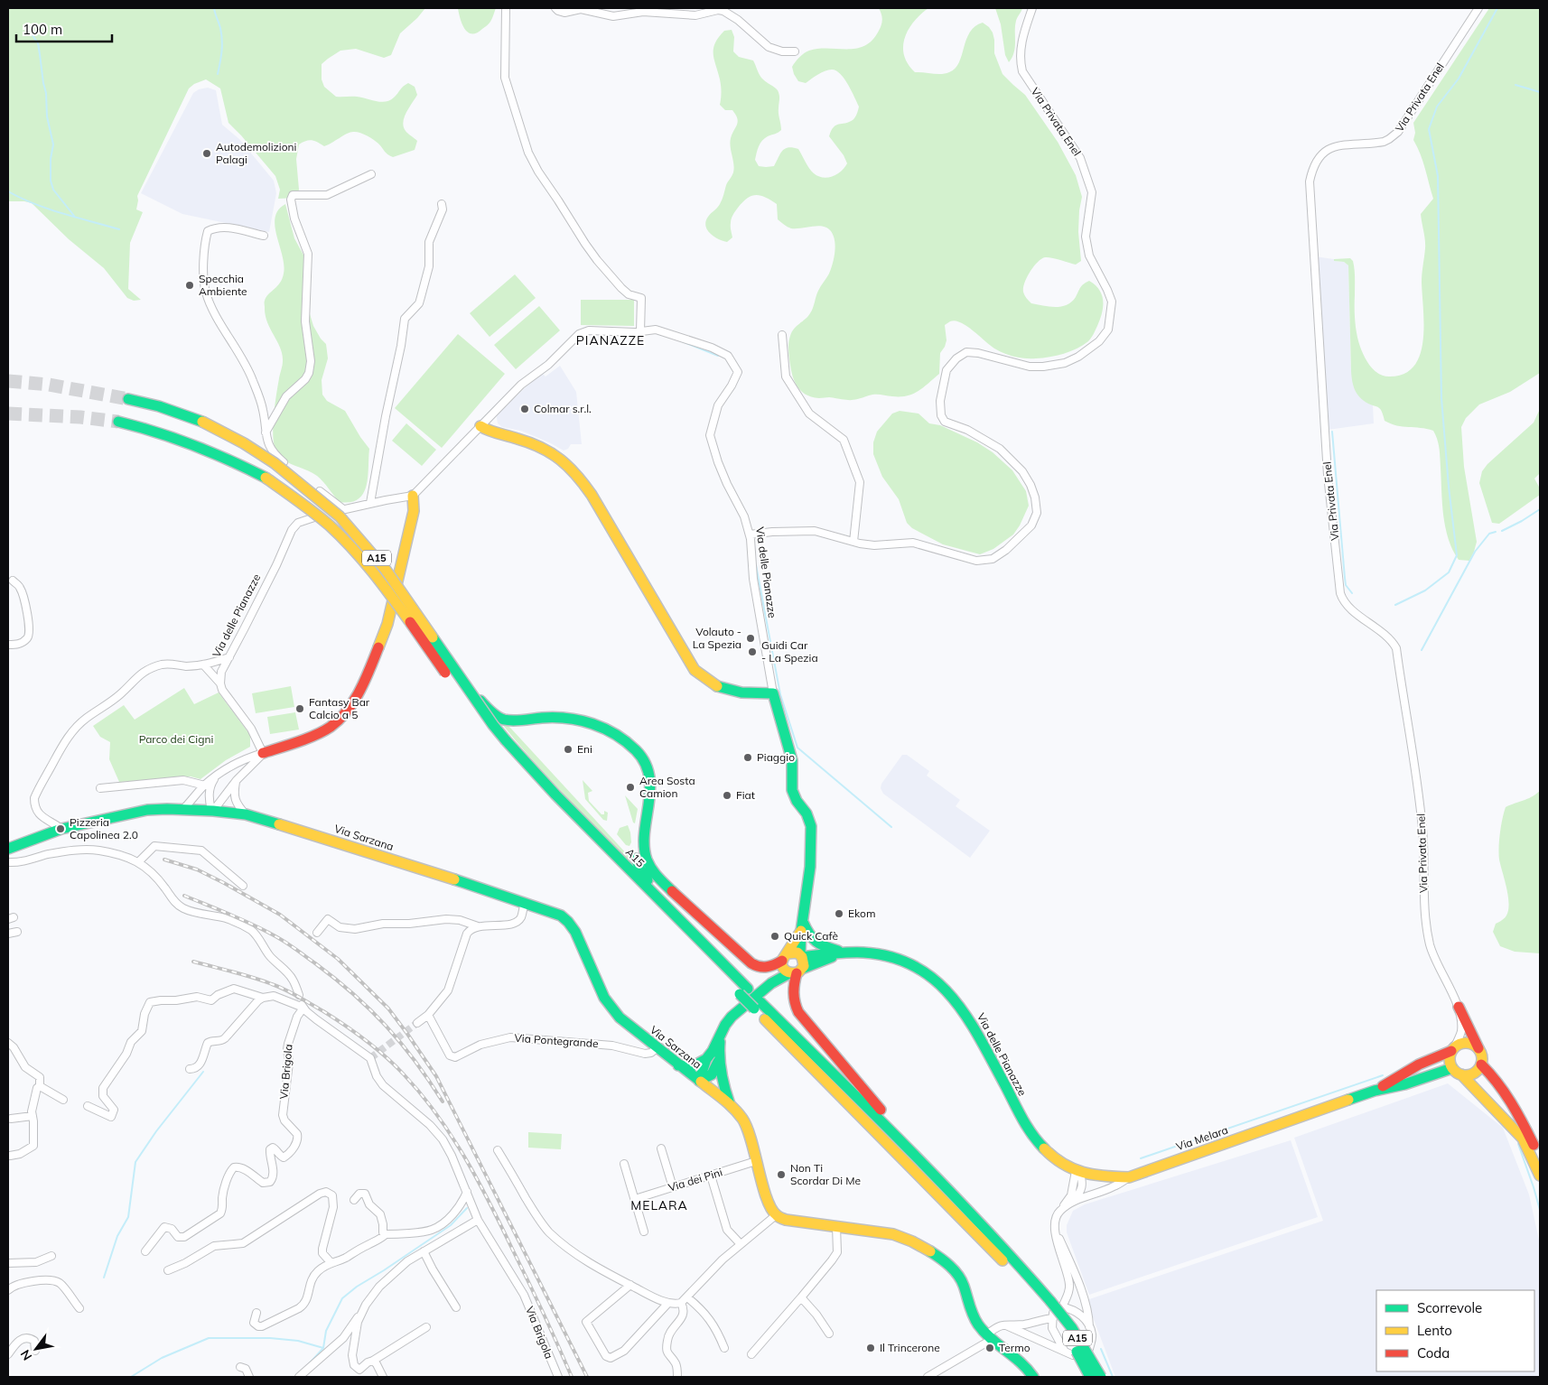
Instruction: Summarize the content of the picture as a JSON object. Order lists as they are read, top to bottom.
{
  "streets": {
    "main road": [
      "A15",
      "Via delle Pianazze",
      "Via Sarzana",
      "Via Melara"
    ],
    "street": [
      "Via Privata Enel",
      "Via Pontegrande",
      "Via Brigola",
      "Via dei Pini"
    ]
  },
  "crossings": [
    ["Via Privata Enel", "Via delle Pianazze"],
    ["Via delle Pianazze", "Via Sarzana"],
    ["Via delle Pianazze", "Via Melara"],
    ["Via Sarzana", "Via Pontegrande"],
    ["Via Sarzana", "Via dei Pini"]
  ],
  "districts": ["PIANAZZE", "MELARA"],
  "parks": ["Parco dei Cigni"],
  "places": [
    "Autodemolizioni Palagi",
    "Specchia Ambiente",
    "Colmar s.r.l.",
    "Volauto - La Spezia",
    "Guidi Car - La Spezia",
    "Fantasy Bar Calcio a 5",
    "Eni",
    "Piaggio",
    "Area Sosta Camion",
    "Fiat",
    "Pizzeria Capolinea 2.0",
    "Ekom",
    "Quick Cafè",
    "Non Ti Scordar Di Me",
    "Il Trincerone",
    "Termo"
  ],
  "legend": ["Scorrevole", "Lento", "Coda"],
  "scale_bar": "100 m",
  "north": "bottom left"
}
